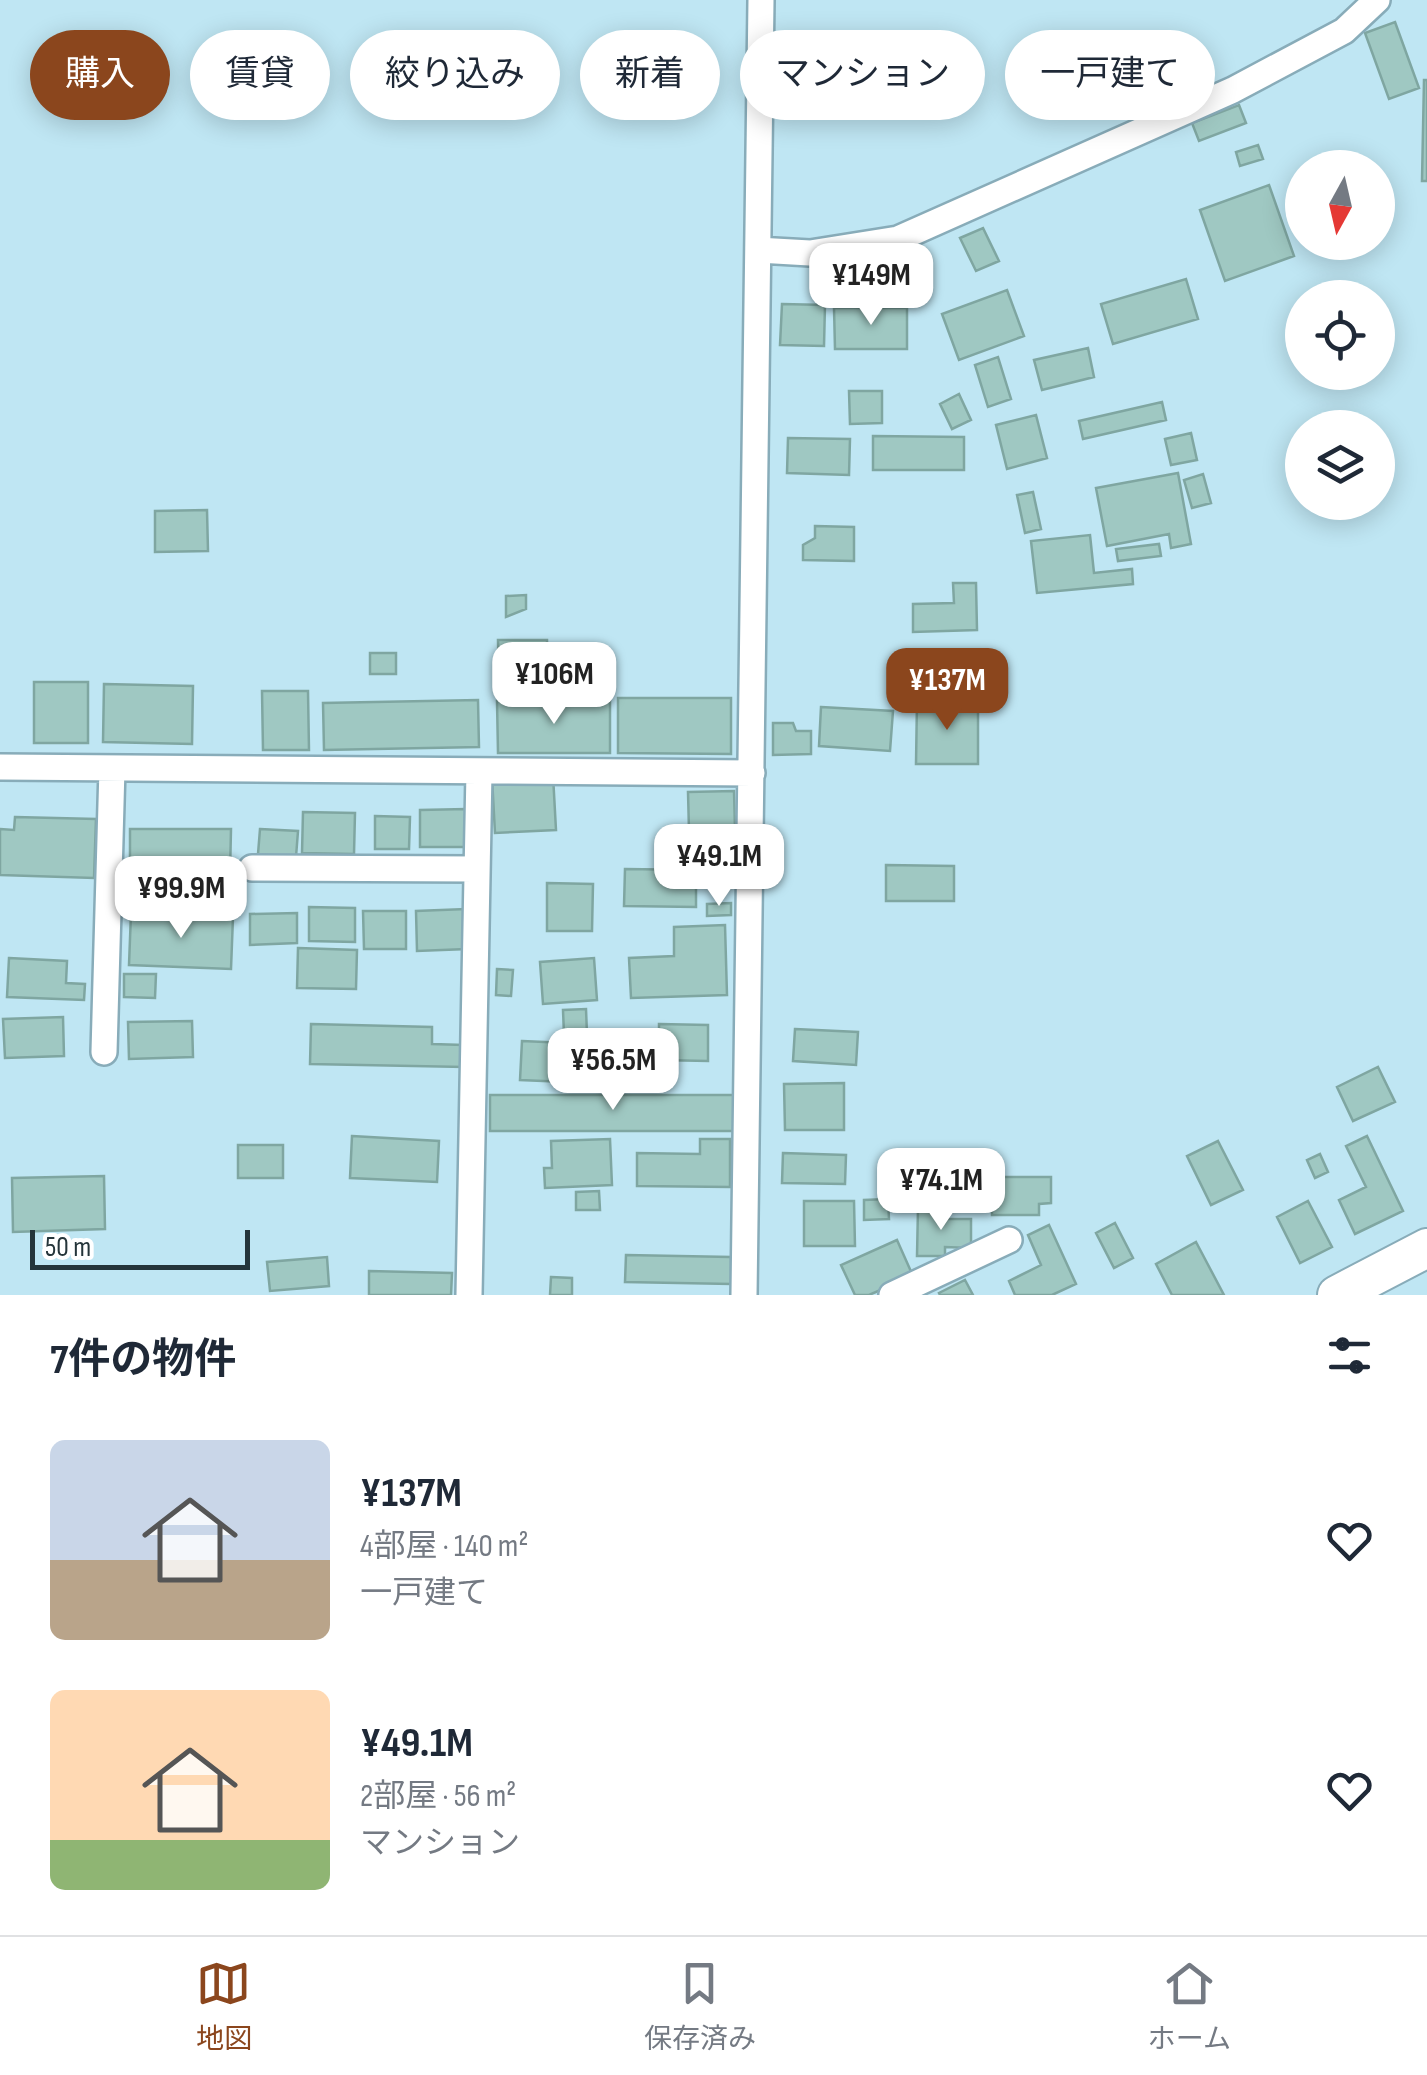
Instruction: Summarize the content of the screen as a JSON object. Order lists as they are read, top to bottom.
{
  "scale_bar": "50 m",
  "north": "bottom",
  "page": {
    "chip": [
      "購入",
      "賃貸",
      "絞り込み",
      "新着",
      "マンション",
      "一戸建て"
    ],
    "price": [
      "¥149M",
      "¥106M",
      "¥137M",
      "¥49.1M",
      "¥99.9M",
      "¥56.5M",
      "¥74.1M"
    ],
    "scale": "50 m",
    "heading": "7件の物件",
    "list": [
      {
        "name": "¥137M",
        "note": "4部屋 · 140 m² · 一戸建て"
      },
      {
        "name": "¥49.1M",
        "note": "2部屋 · 56 m² · マンション"
      }
    ],
    "tabs": ["地図", "保存済み", "ホーム"]
  }
}
